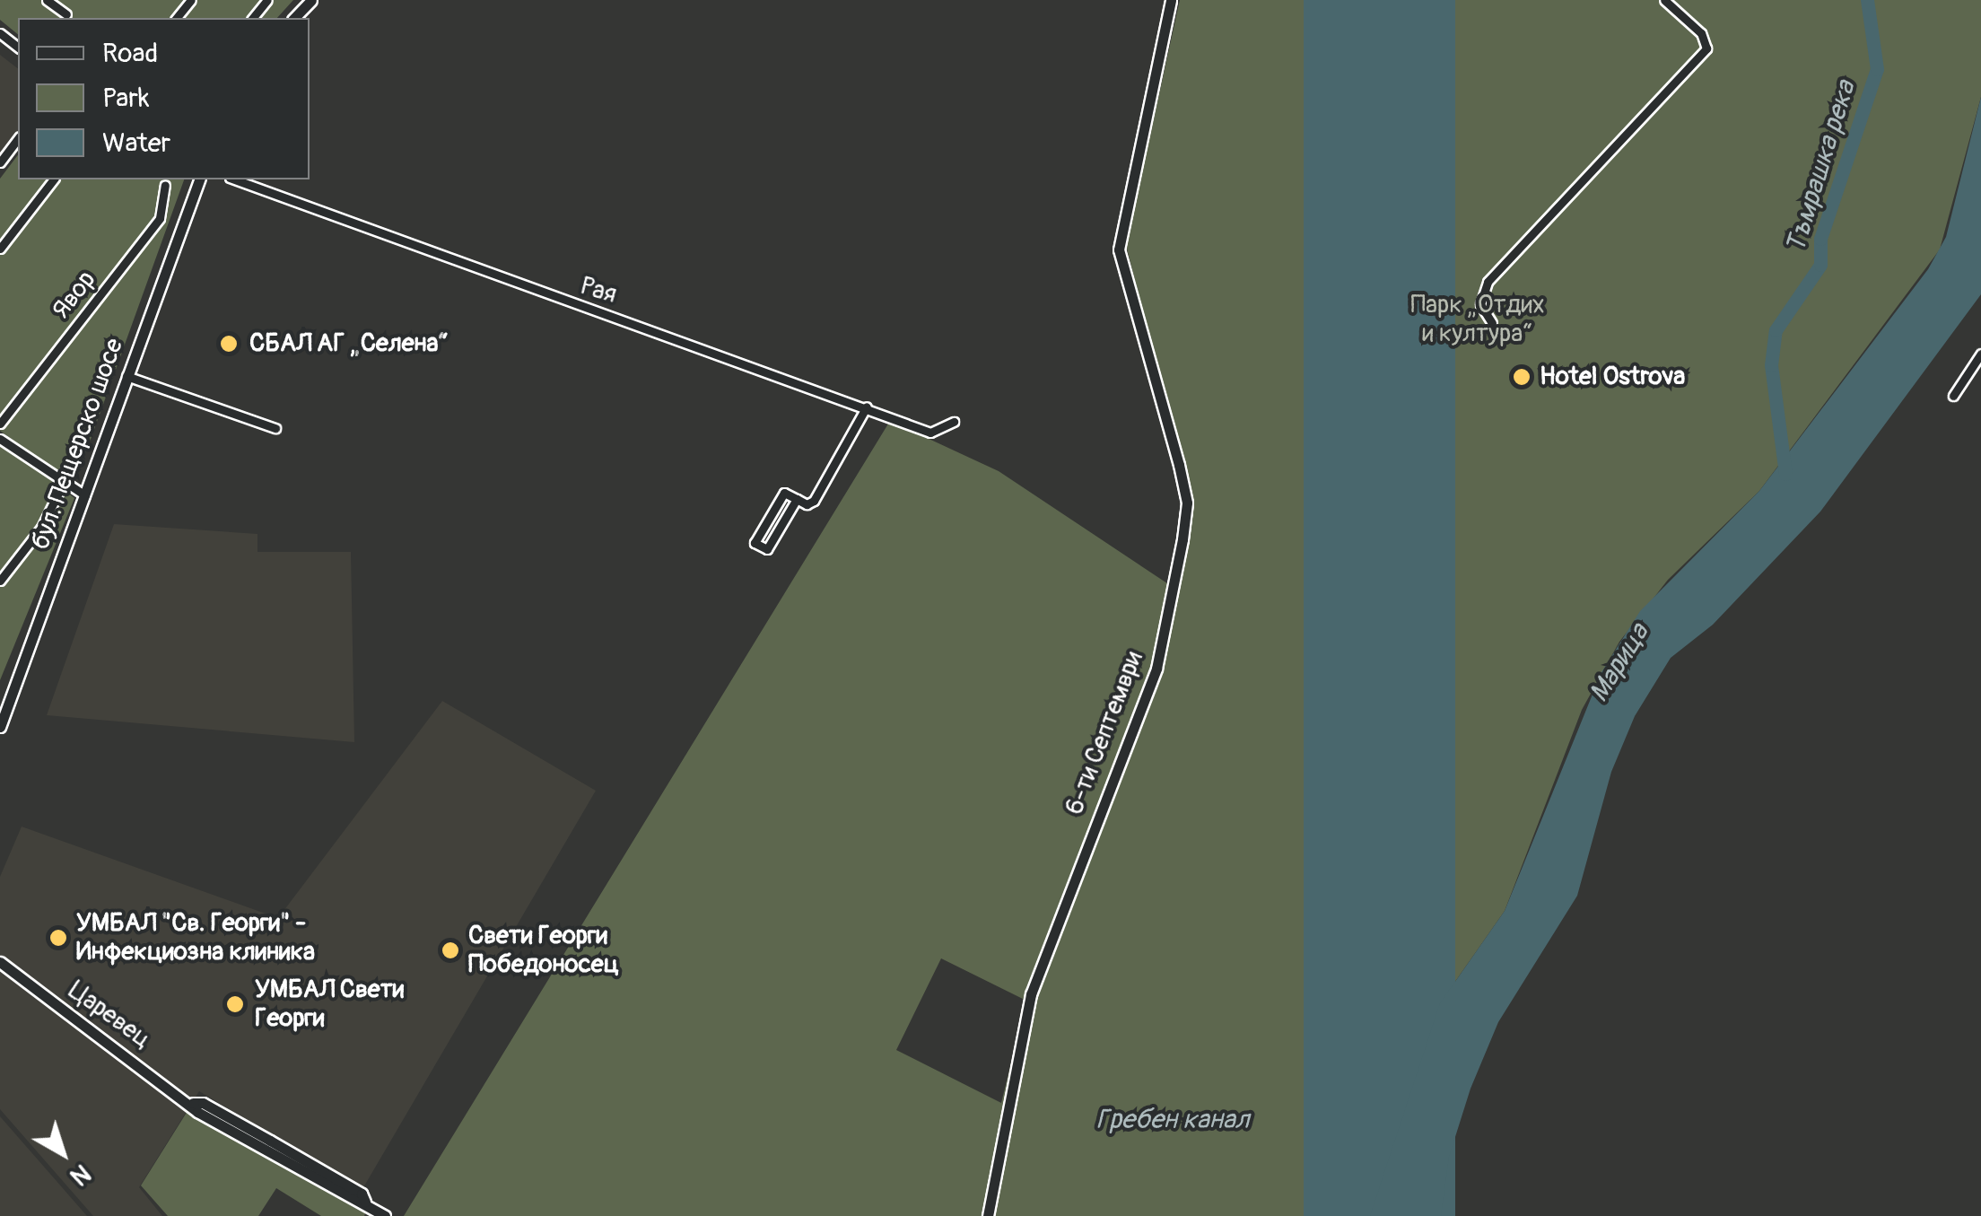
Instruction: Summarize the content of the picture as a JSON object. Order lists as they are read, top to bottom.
{
  "streets": {
    "street": [
      "Рая",
      "Явор",
      "бул. Пещерско шосе",
      "6-ти Септември",
      "Царевец"
    ]
  },
  "water": ["Тъмрашка река", "Марица", "Гребен канал"],
  "parks": ["Парк „Отдих и култура“"],
  "places": [
    "СБАЛ АГ „Селена“",
    "Hotel Ostrova",
    "УМБАЛ \"Св. Георги\" - Инфекциозна клиника",
    "Свети Георги Победоносец",
    "УМБАЛ Свети Георги"
  ],
  "legend": ["Road", "Park", "Water"],
  "north": "bottom right"
}
